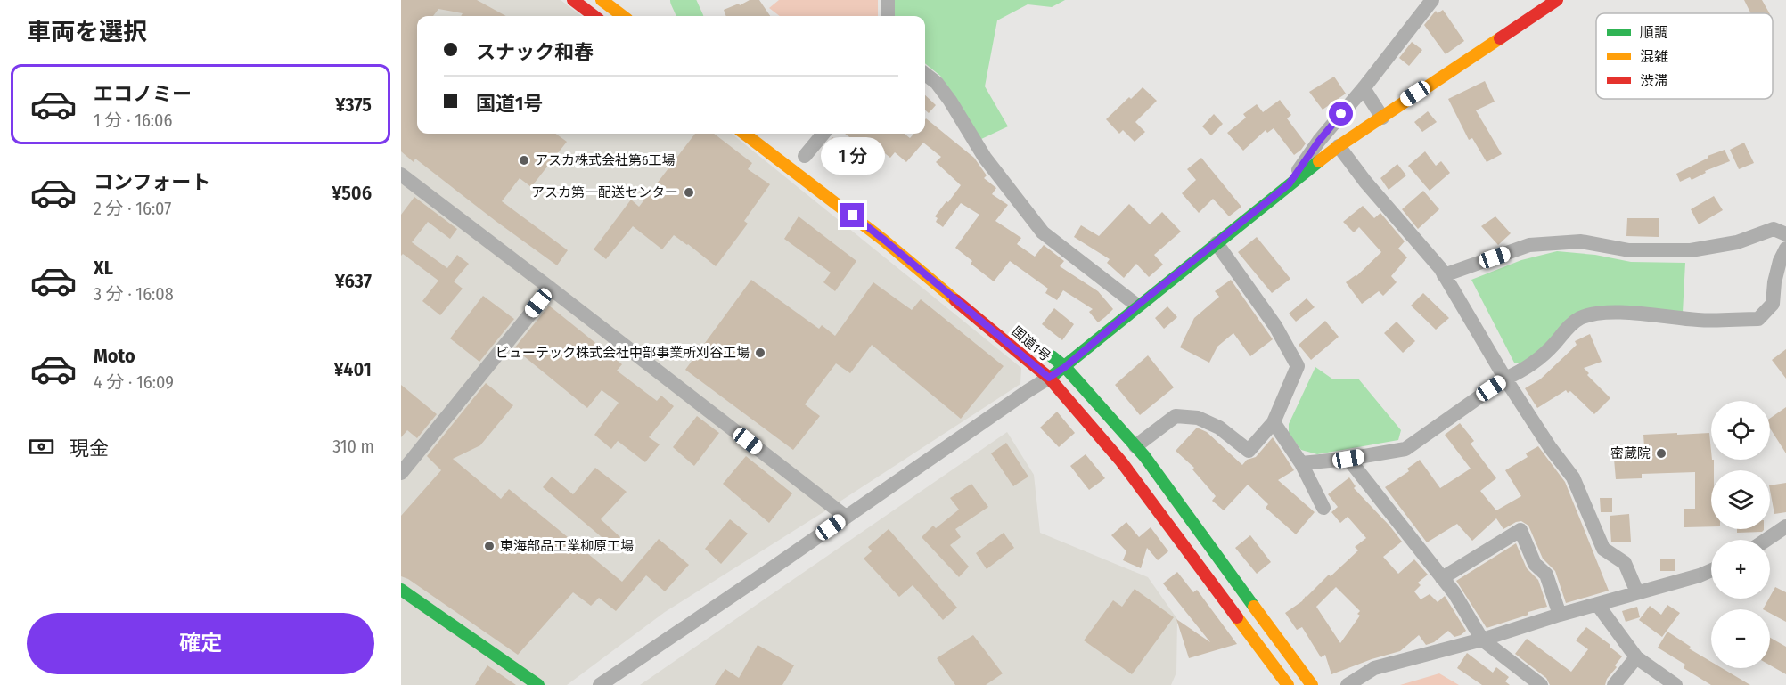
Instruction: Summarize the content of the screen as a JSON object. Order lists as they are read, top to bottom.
{
  "streets": {
    "main road": ["国道1号"]
  },
  "places": [
    "アスカ株式会社第6工場",
    "アスカ第一配送センター",
    "ビューテック株式会社中部事業所刈谷工場",
    "密蔵院",
    "東海部品工業柳原工場"
  ],
  "legend": ["順調", "混雑", "渋滞"],
  "page": {
    "heading": "車両を選択",
    "banner": ["スナック和春", "国道1号"],
    "list": [
      {
        "name": "エコノミー",
        "note": "1 分 · 16:06",
        "value": "¥375"
      },
      {
        "name": "コンフォート",
        "note": "2 分 · 16:07",
        "value": "¥506"
      },
      {
        "name": "XL",
        "note": "3 分 · 16:08",
        "value": "¥637"
      },
      {
        "name": "Moto",
        "note": "4 分 · 16:09",
        "value": "¥401"
      }
    ],
    "bubble": "1 分",
    "map_buttons": ["+", "−"],
    "pay": ["現金", "310 m"],
    "buttons": "確定"
  }
}
